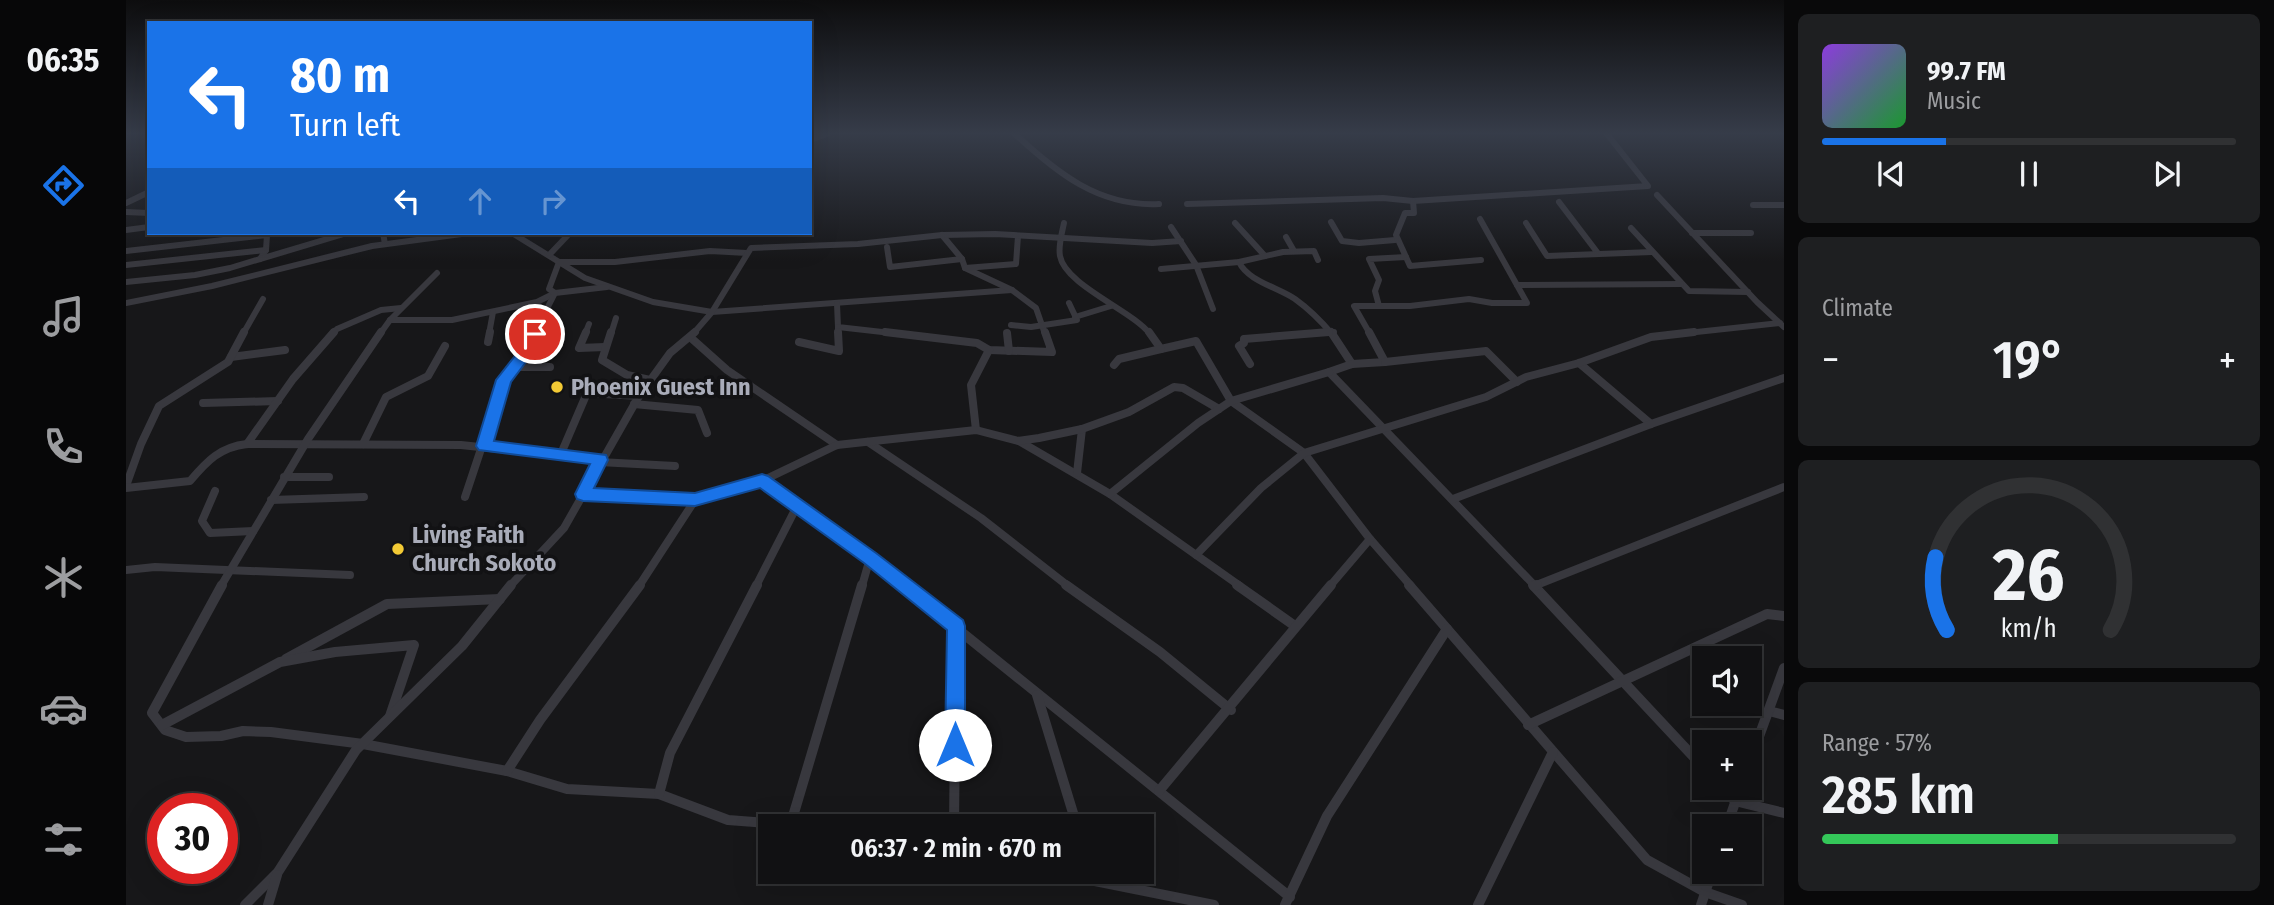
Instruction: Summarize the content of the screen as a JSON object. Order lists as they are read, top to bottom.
{
  "places": ["Phoenix Guest Inn", "Living Faith Church Sokoto"],
  "page": {
    "tabs": "06:35",
    "turn": ["80 m", "Turn left"],
    "song": ["99.7 FM", "Music"],
    "tile": [
      "Climate",
      ["Range · 57%", "285 km"]
    ],
    "heat": ["−", "19°", "+"],
    "map_buttons": ["+", "−"],
    "limit": "30",
    "trip": "06:37 · 2 min · 670 m",
    "gauge": ["26", "km/h"]
  }
}
